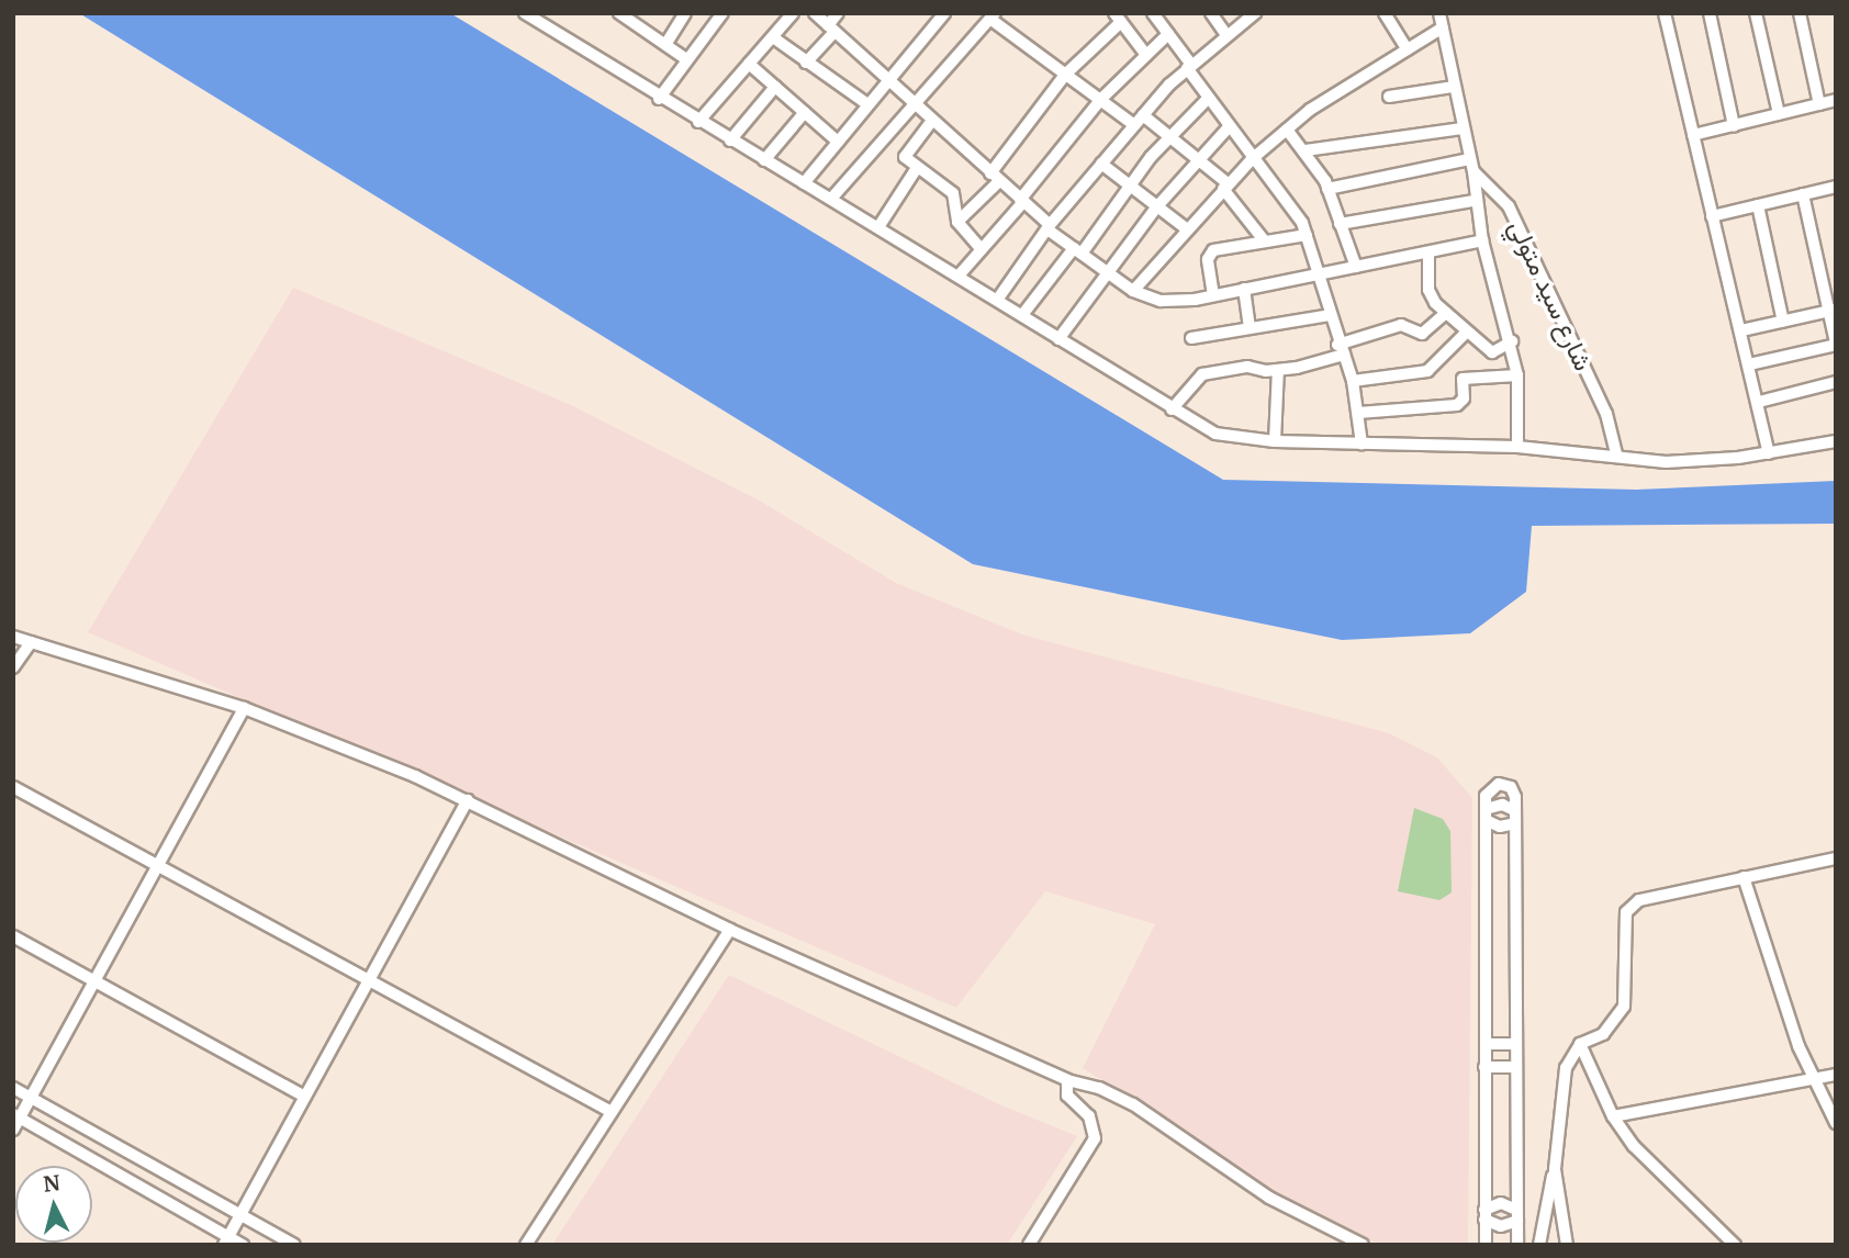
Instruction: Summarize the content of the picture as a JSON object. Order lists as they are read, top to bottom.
{
  "streets": {
    "street": ["شارع سيد متولي"]
  },
  "north": "top"
}
